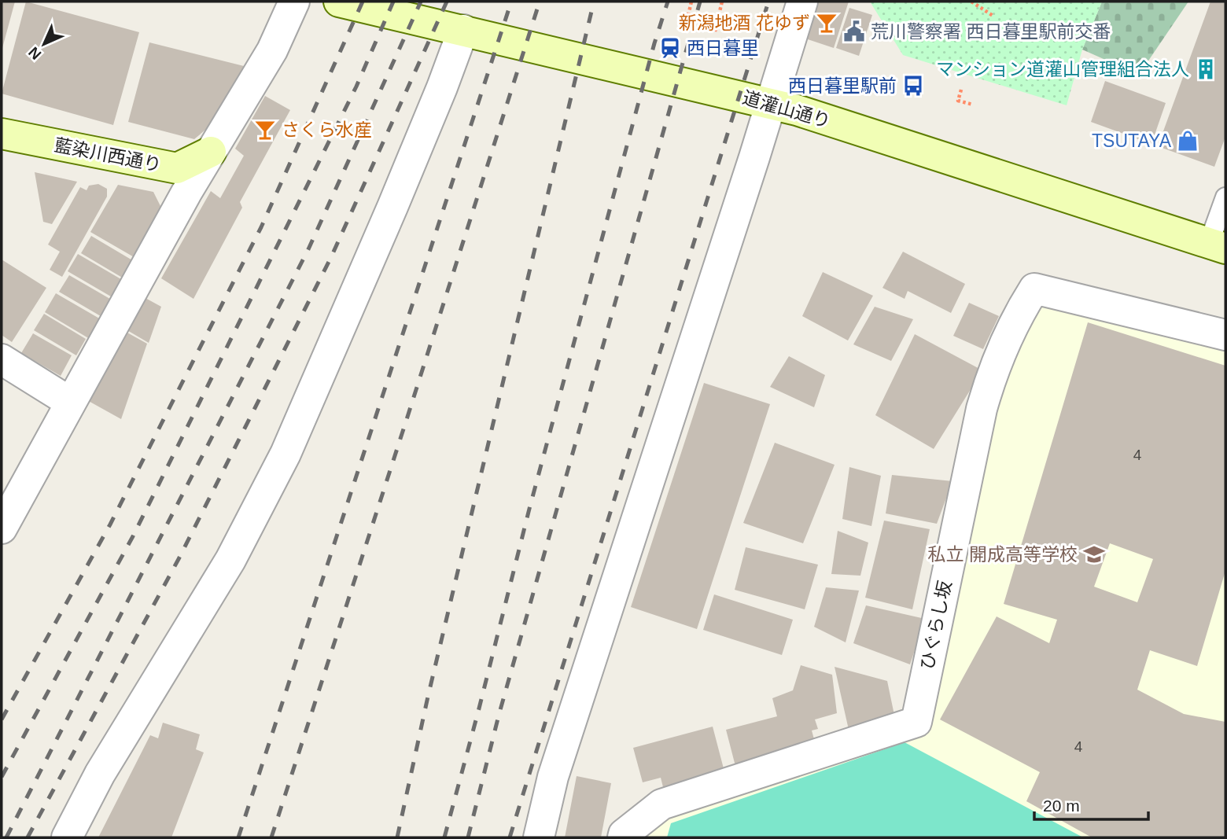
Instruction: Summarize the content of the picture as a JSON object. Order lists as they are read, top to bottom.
{
  "streets": {
    "main road": ["道灌山通り", "藍染川西通り"],
    "street": ["ひぐらし坂"]
  },
  "places": {
    "bar": ["新潟地酒 花ゆず", "さくら水産"],
    "public building": ["荒川警察署 西日暮里駅前交番"],
    "station": ["西日暮里"],
    "building": ["マンション道灌山管理組合法人"],
    "bus stop": ["西日暮里駅前"],
    "shop": ["TSUTAYA"],
    "school or university": ["私立 開成高等学校"]
  },
  "house_numbers": ["4", "4"],
  "scale_bar": "20 m",
  "north": "bottom left"
}
